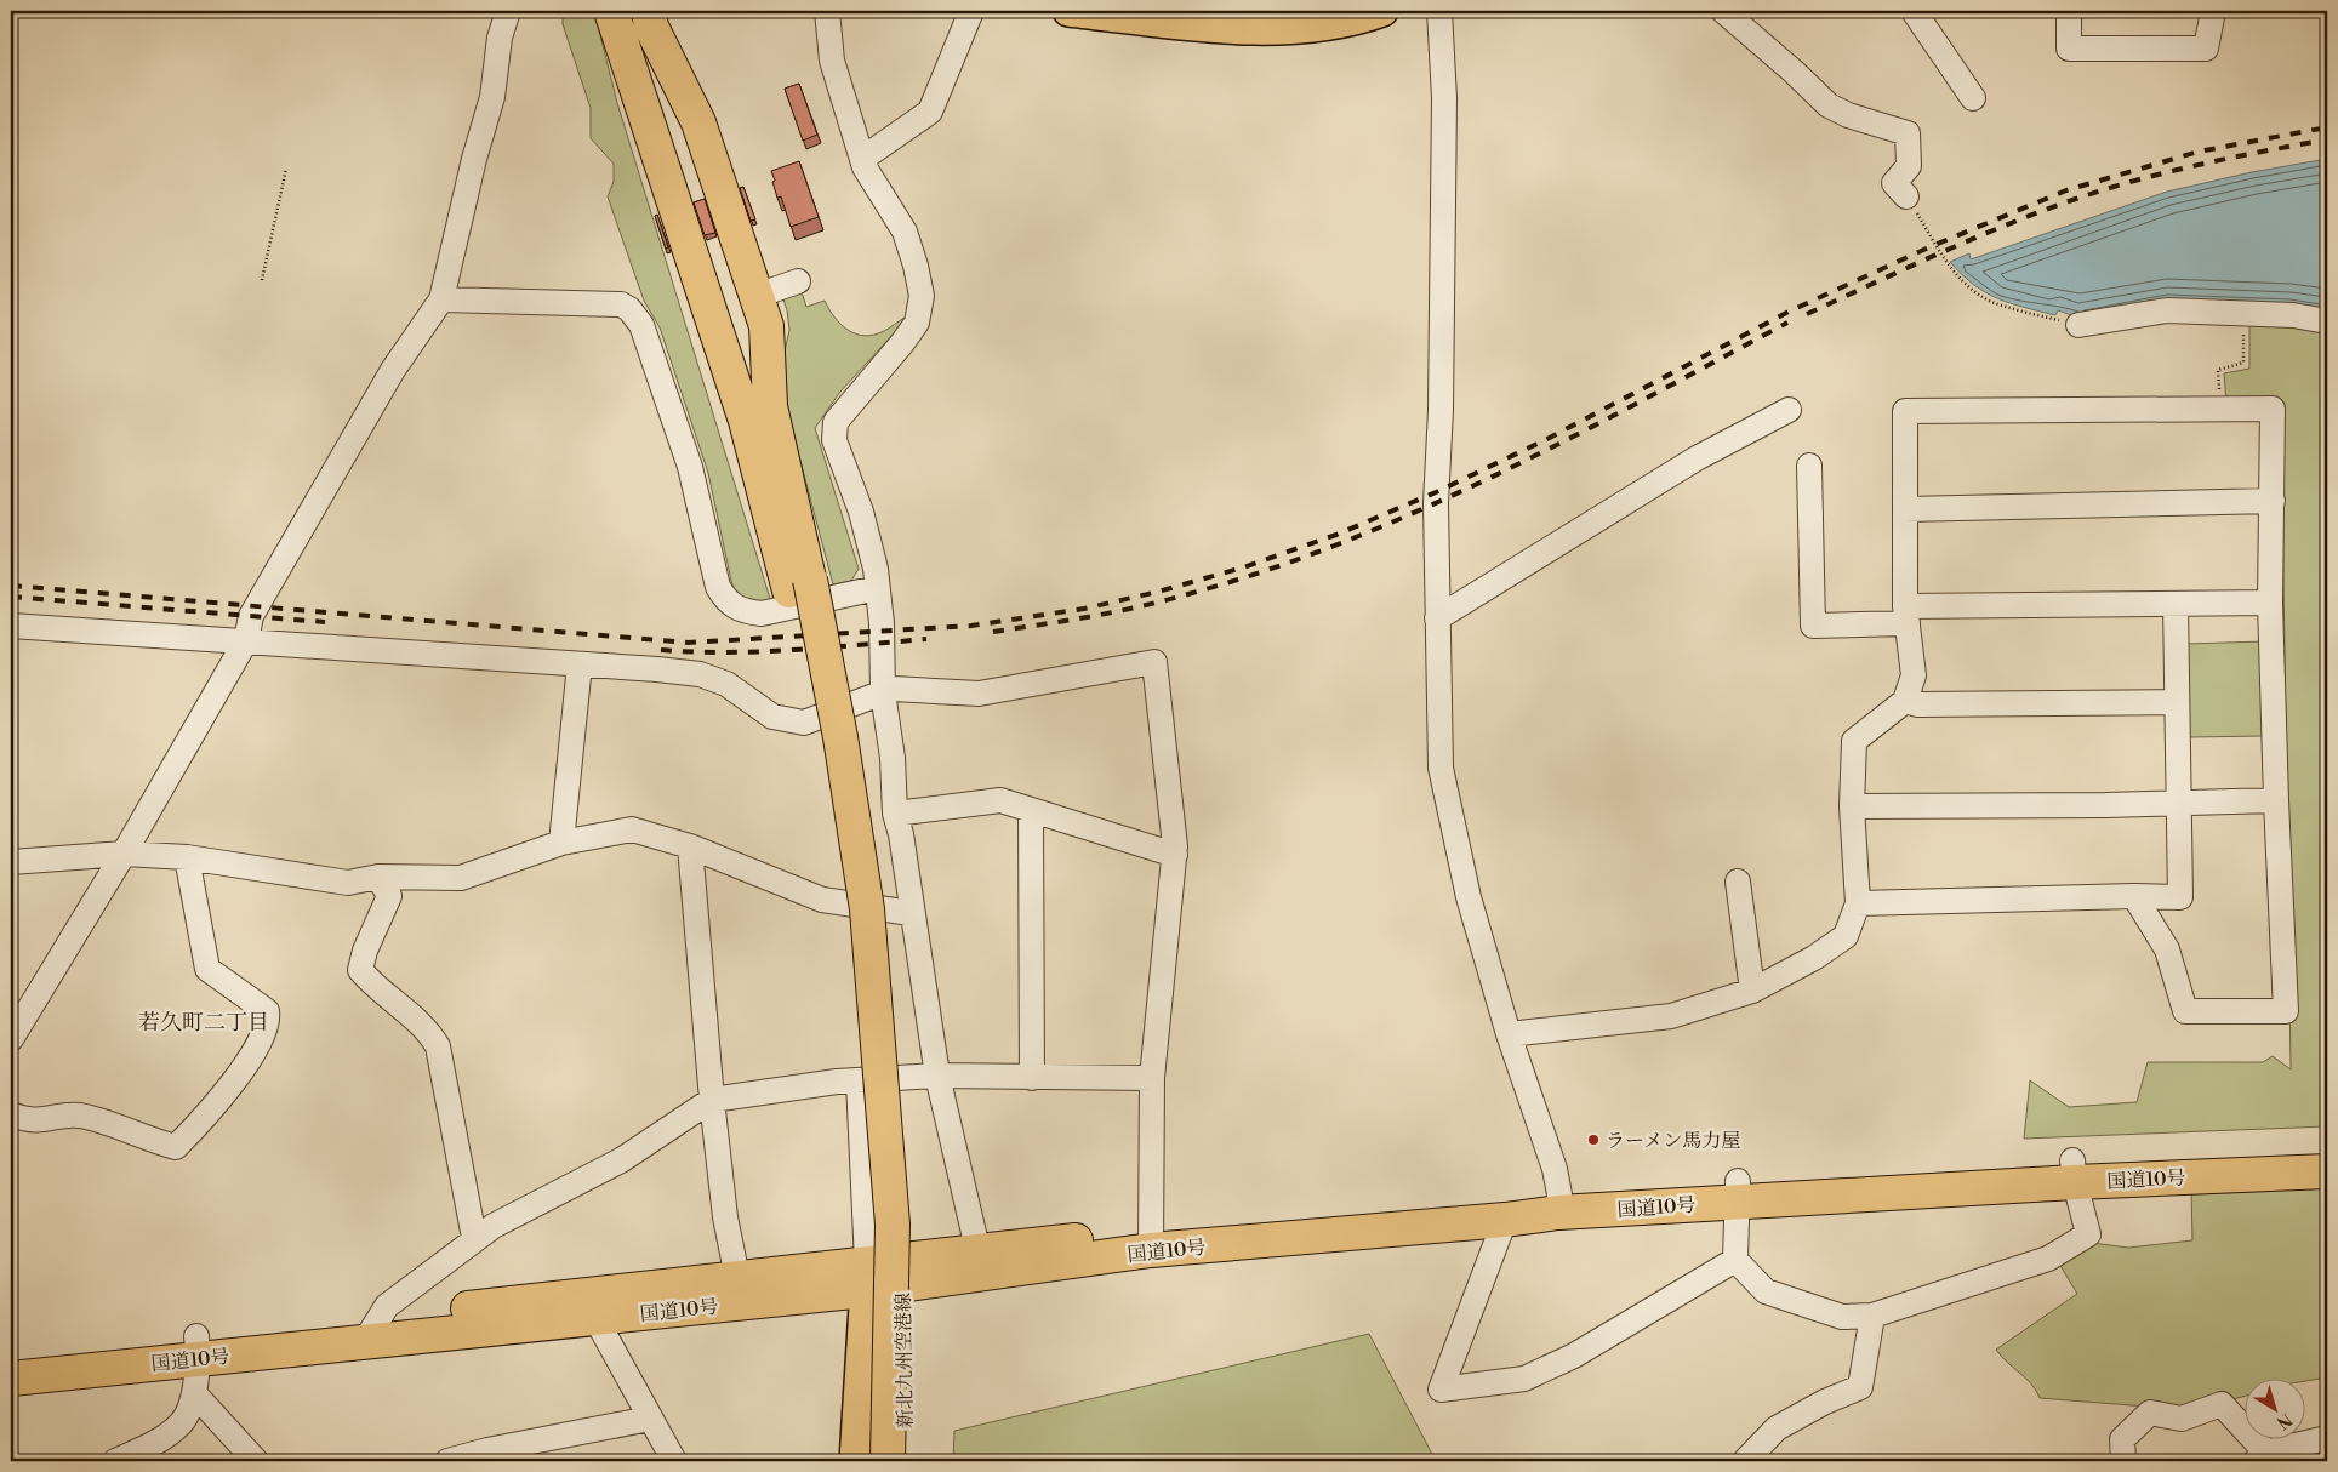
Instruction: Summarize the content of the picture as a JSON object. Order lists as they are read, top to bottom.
{
  "streets": {
    "highway": ["国道10号"],
    "main road": ["新北九州空港線"]
  },
  "crossings": [
    ["国道10号", "新北九州空港線"]
  ],
  "districts": ["若久町二丁目"],
  "places": ["ラーメン馬力屋"],
  "north": "bottom right"
}
